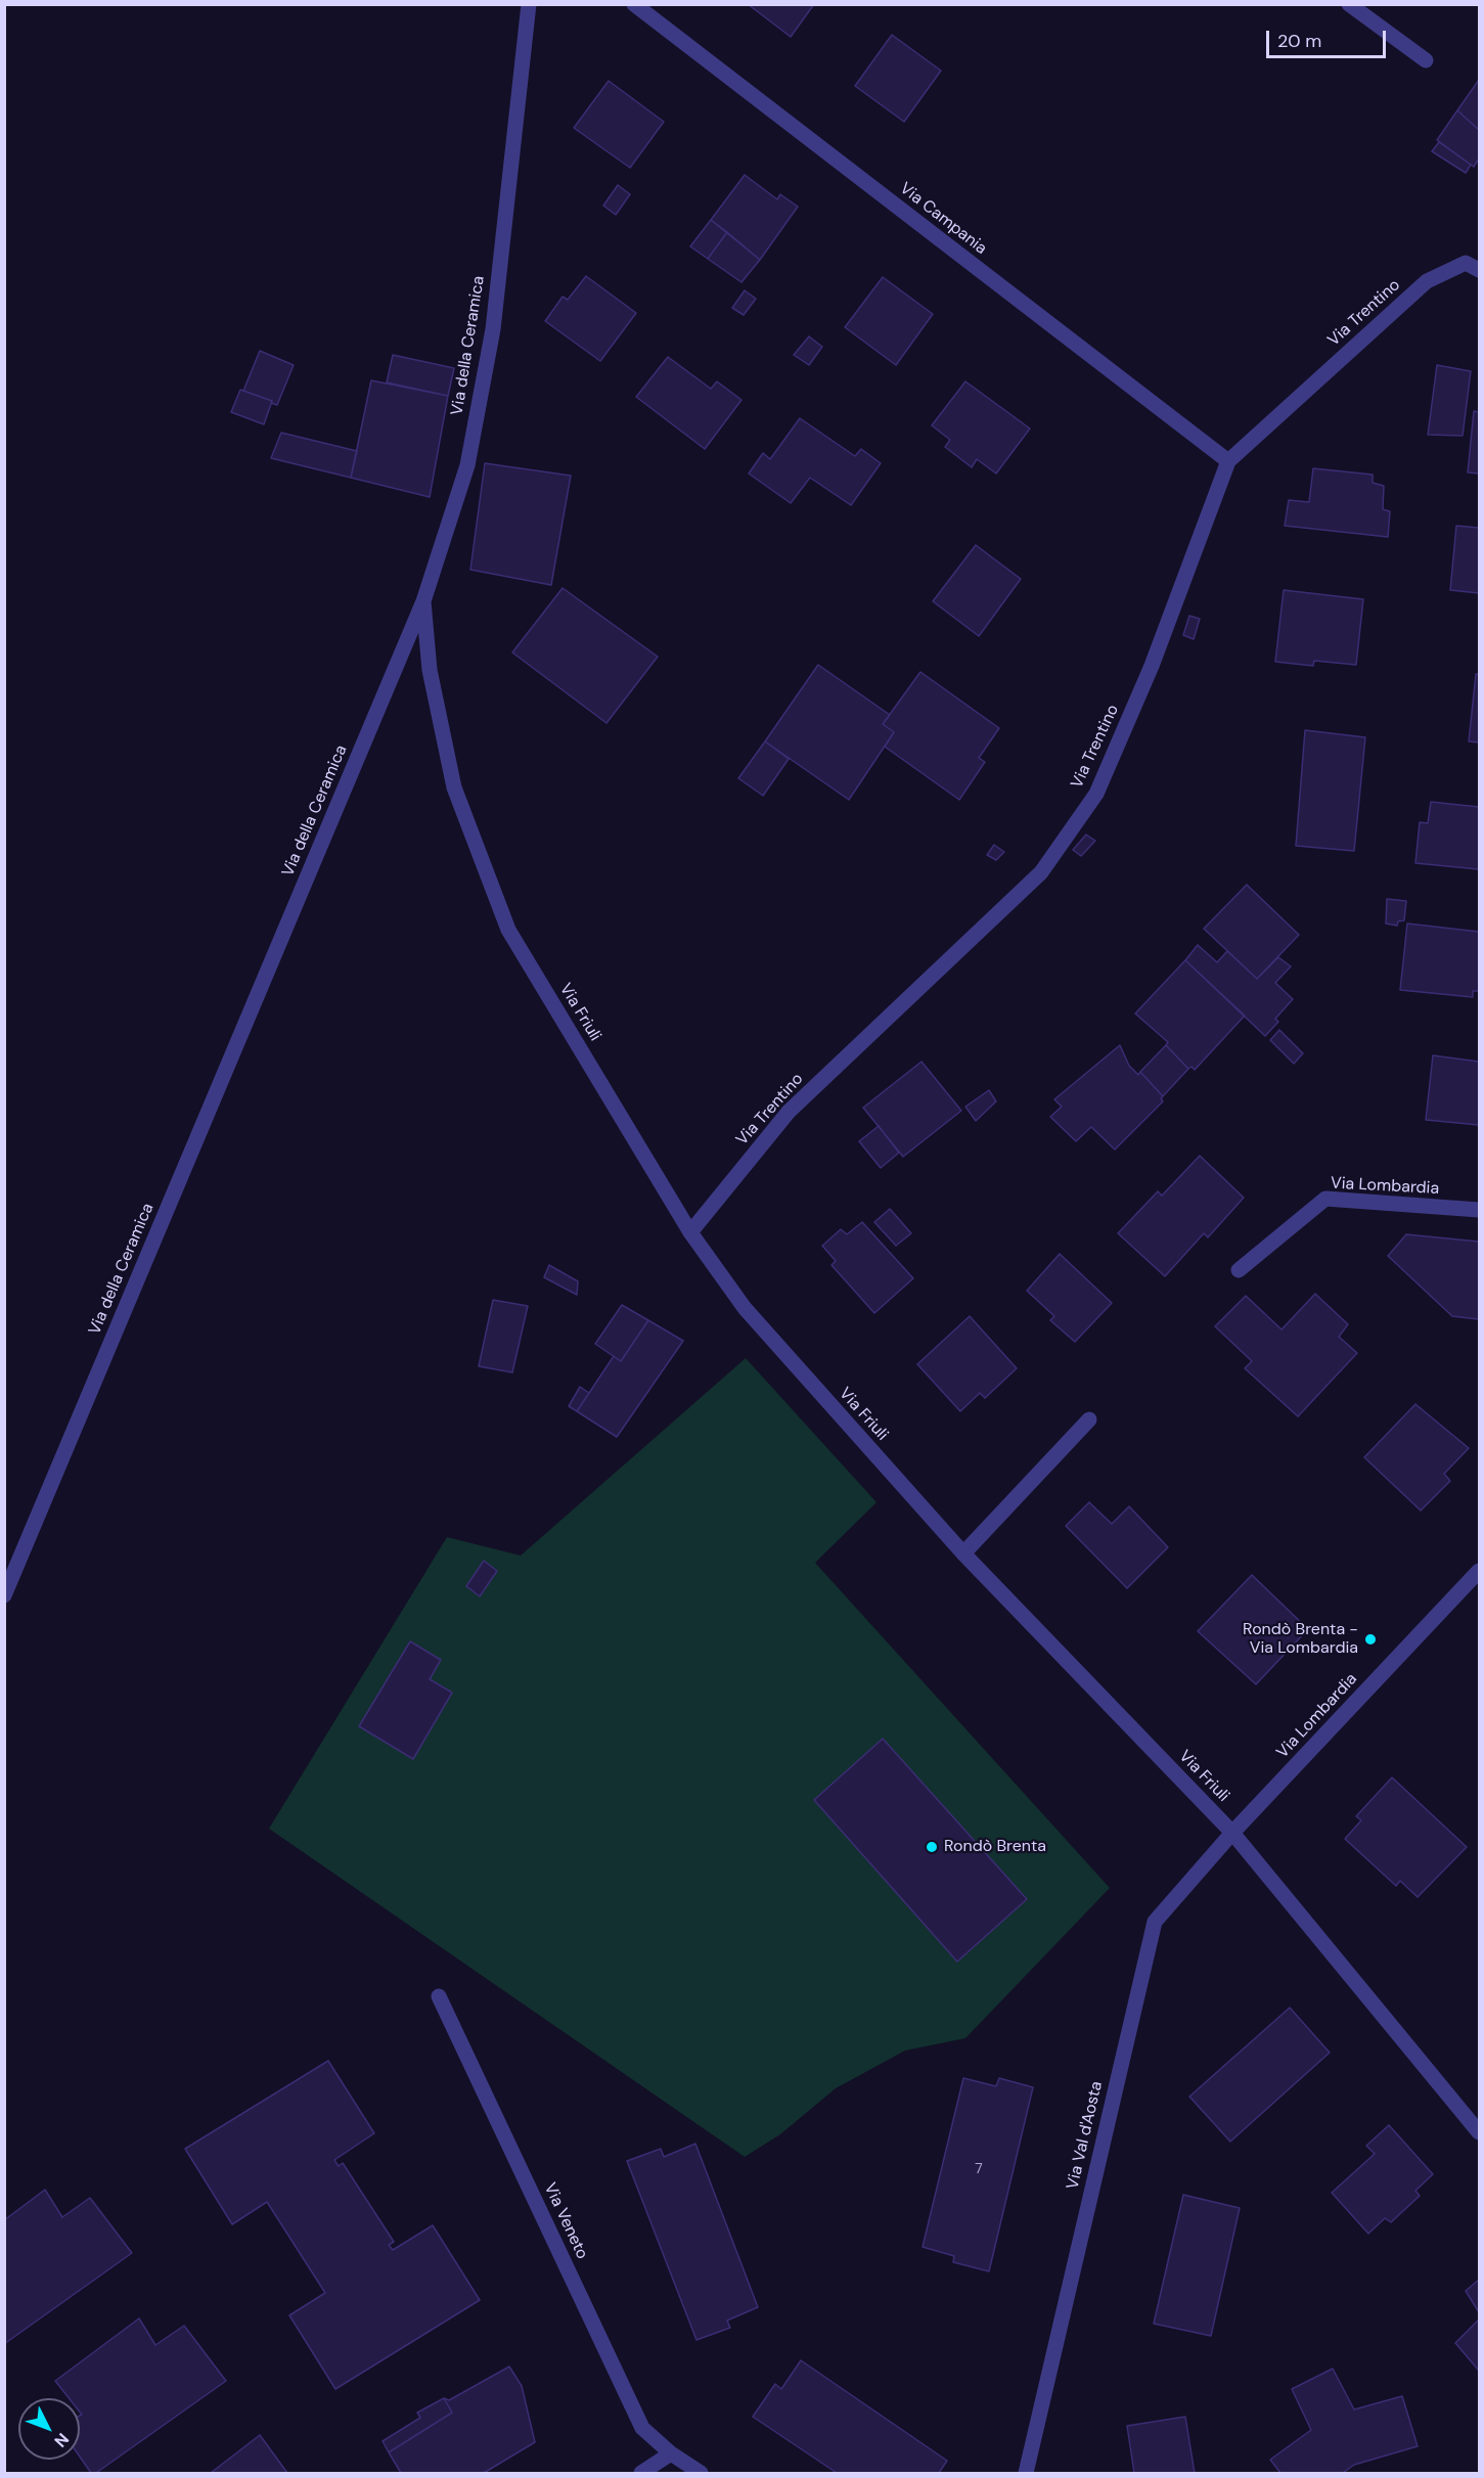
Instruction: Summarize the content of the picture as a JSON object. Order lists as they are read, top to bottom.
{
  "streets": {
    "street": [
      "Via Campania",
      "Via Trentino",
      "Via della Ceramica",
      "Via Friuli",
      "Via Lombardia",
      "Via Val d'Aosta",
      "Via Veneto"
    ]
  },
  "crossings": [
    ["Via Campania", "Via Trentino"],
    ["Via Trentino", "Via Friuli"],
    ["Via della Ceramica", "Via Friuli"],
    ["Via Friuli", "Via Lombardia"],
    ["Via Friuli", "Via Val d'Aosta"],
    ["Via Lombardia", "Via Val d'Aosta"]
  ],
  "places": ["Rondò Brenta - Via Lombardia", "Rondò Brenta"],
  "house_numbers": ["7"],
  "scale_bar": "20 m",
  "north": "bottom right"
}
